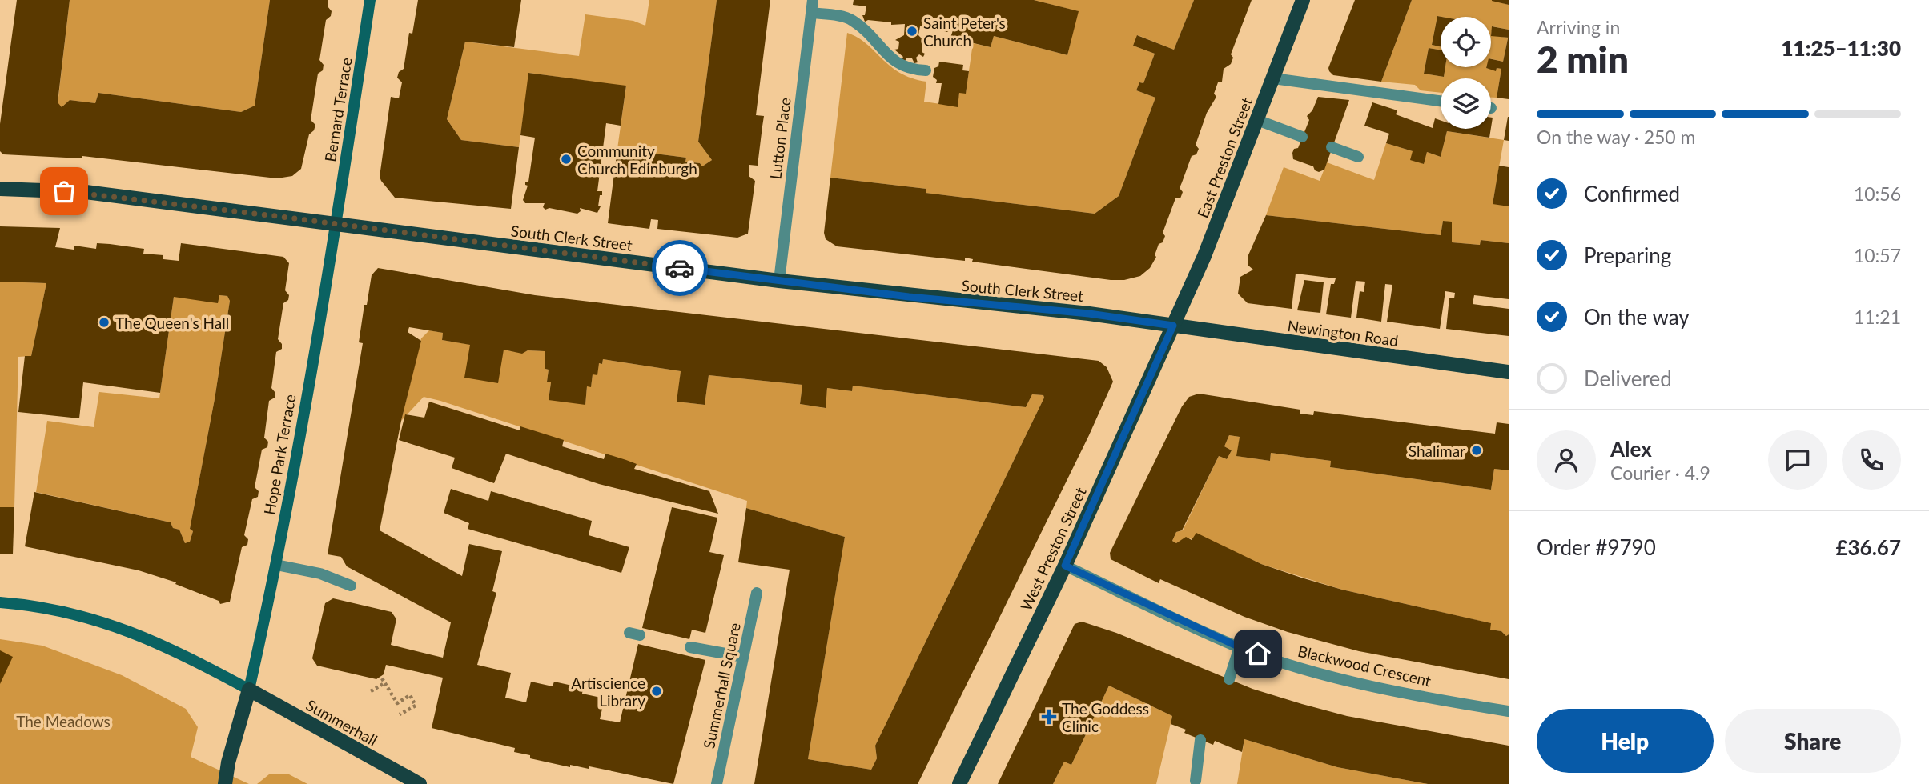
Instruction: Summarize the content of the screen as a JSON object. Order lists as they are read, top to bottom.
{
  "streets": {
    "main road": [
      "East Preston Street",
      "South Clerk Street",
      "Newington Road",
      "West Preston Street",
      "Summerhall"
    ],
    "street": [
      "Bernard Terrace",
      "Lutton Place",
      "Hope Park Terrace",
      "Blackwood Crescent",
      "Summerhall Square"
    ]
  },
  "crossings": [
    ["Bernard Terrace", "South Clerk Street"],
    ["Bernard Terrace", "Hope Park Terrace"],
    ["Lutton Place", "South Clerk Street"],
    ["East Preston Street", "South Clerk Street"],
    ["East Preston Street", "Newington Road"],
    ["East Preston Street", "West Preston Street"],
    ["South Clerk Street", "Newington Road"],
    ["South Clerk Street", "Hope Park Terrace"],
    ["South Clerk Street", "West Preston Street"],
    ["Newington Road", "West Preston Street"],
    ["Hope Park Terrace", "Summerhall"],
    ["West Preston Street", "Blackwood Crescent"]
  ],
  "parks": ["The Meadows"],
  "places": {
    "other": [
      "Saint Peter's Church",
      "Community Church Edinburgh",
      "The Queen's Hall",
      "Shalimar",
      "Artiscience Library"
    ],
    "health": ["The Goddess Clinic"]
  },
  "page": {
    "heading": ["2 min", "Arriving in", "11:25–11:30"],
    "panel": [
      "Alex",
      "Courier · 4.9",
      "Order #9790",
      "£36.67"
    ],
    "bar": "On the way · 250 m",
    "list": [
      ["Confirmed", "10:56"],
      ["Preparing", "10:57"],
      ["On the way", "11:21"],
      "Delivered"
    ],
    "buttons": ["Help", "Share"]
  }
}
